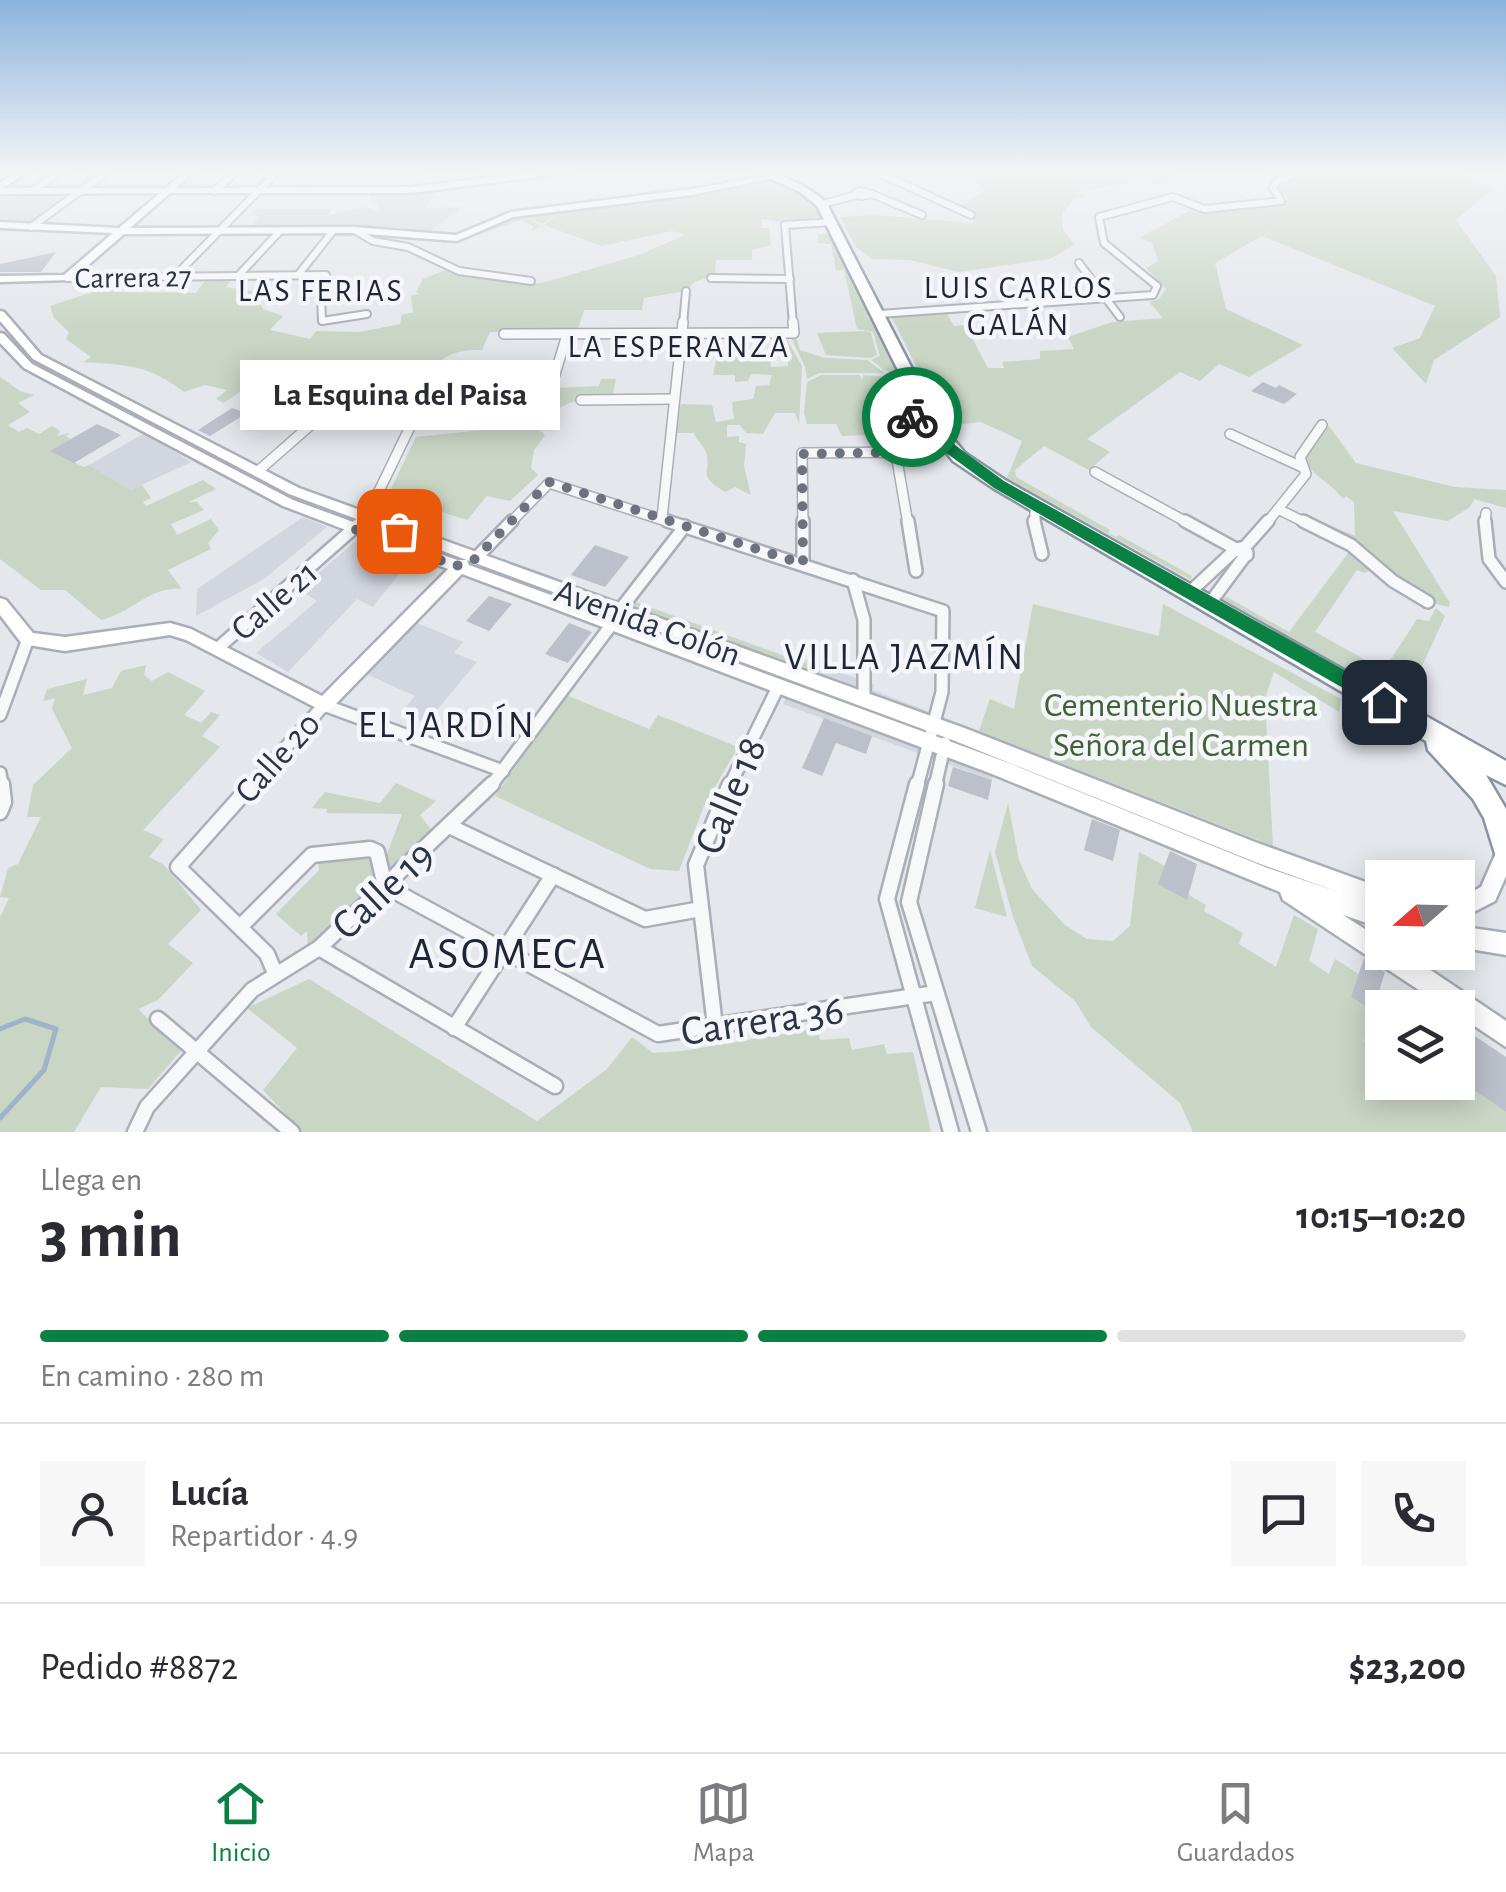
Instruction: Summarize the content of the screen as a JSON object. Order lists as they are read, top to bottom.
{
  "streets": {
    "street": [
      "Carrera 27",
      "Calle 21",
      "Avenida Colón",
      "Calle 20",
      "Calle 18",
      "Calle 19",
      "Carrera 36"
    ]
  },
  "crossings": [
    ["Calle 21", "Avenida Colón"],
    ["Avenida Colón", "Calle 20"],
    ["Avenida Colón", "Calle 18"],
    ["Avenida Colón", "Calle 19"],
    ["Calle 18", "Carrera 36"],
    ["Calle 19", "Carrera 36"]
  ],
  "districts": [
    "LUIS CARLOS GALÁN",
    "LAS FERIAS",
    "LA ESPERANZA",
    "VILLA JAZMÍN",
    "EL JARDÍN",
    "ASOMECA"
  ],
  "parks": ["Cementerio Nuestra Señora del Carmen"],
  "places": ["La Esquina del Paisa"],
  "north": "left",
  "page": {
    "bubble": "La Esquina del Paisa",
    "heading": ["3 min", "Llega en", "10:15–10:20"],
    "panel": [
      "Lucía",
      "Repartidor · 4.9",
      "Pedido #8872",
      "$23,200"
    ],
    "bar": "En camino · 280 m",
    "tabs": ["Inicio", "Mapa", "Guardados"]
  }
}
